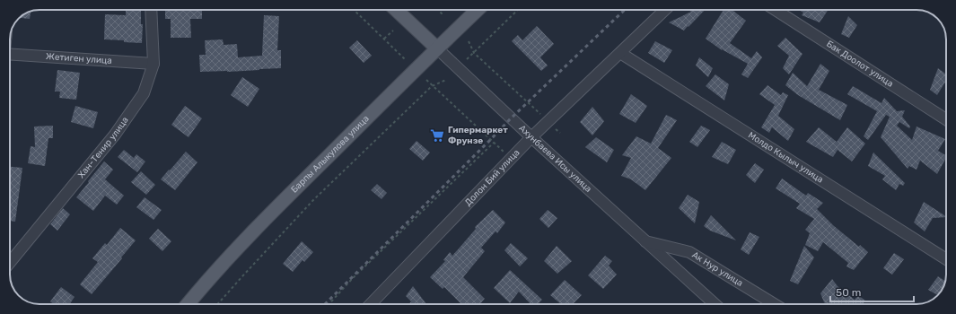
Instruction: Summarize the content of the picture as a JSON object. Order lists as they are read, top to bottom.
{
  "streets": {
    "main road": ["Барпы Алыкулова улица", "Ахунбаева Исы улица"],
    "street": [
      "Жетиген улица",
      "Бак Доолот улица",
      "Хан-Тенир улица",
      "Молдо Кылыч улица",
      "Долон Бий улица",
      "Ак Нур улица"
    ]
  },
  "crossings": [
    ["Жетиген улица", "Хан-Тенир улица"],
    ["Барпы Алыкулова улица", "Ахунбаева Исы улица"],
    ["Молдо Кылыч улица", "Долон Бий улица"],
    ["Ахунбаева Исы улица", "Долон Бий улица"],
    ["Ахунбаева Исы улица", "Ак Нур улица"]
  ],
  "places": {
    "supermarket": ["Гипермаркет Фрунзе"]
  },
  "scale_bar": "50 m"
}
